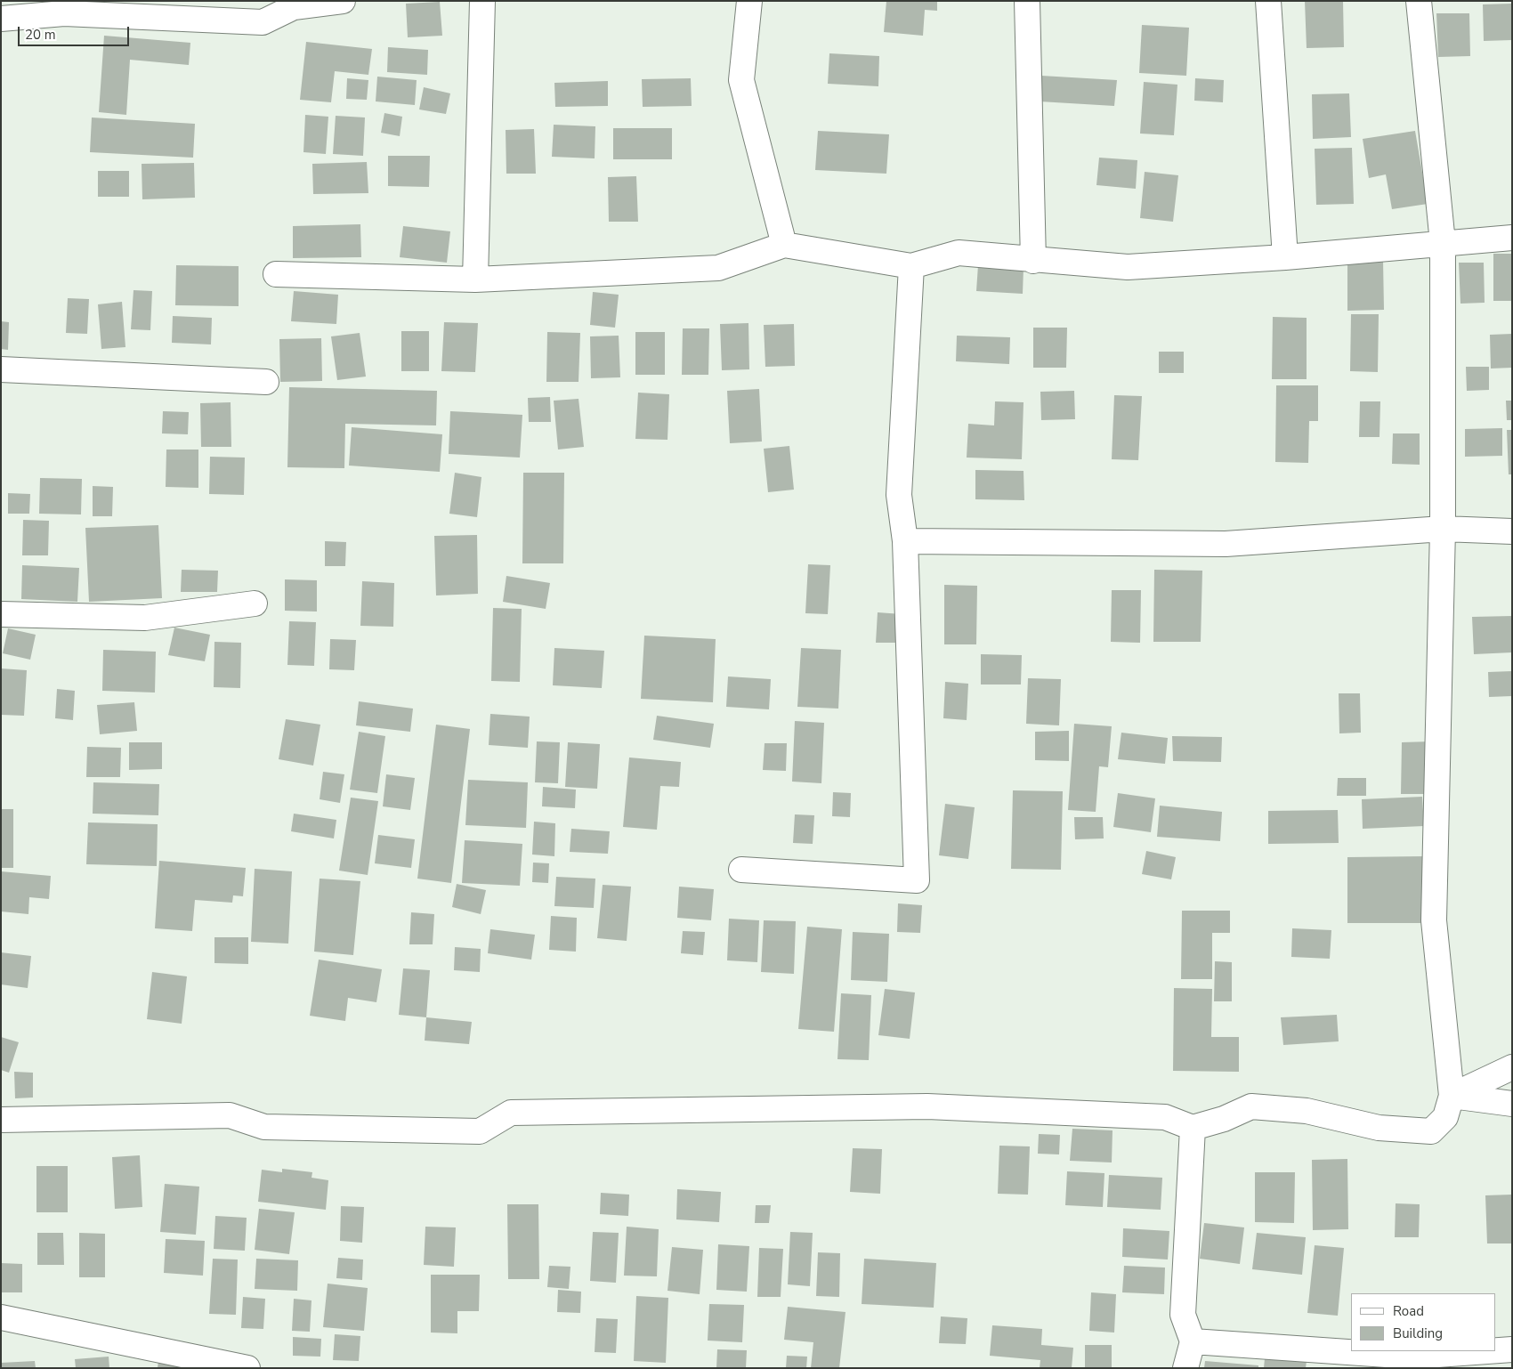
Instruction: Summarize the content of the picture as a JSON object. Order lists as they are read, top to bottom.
{
  "legend": ["Road", "Building"],
  "scale_bar": "20 m"
}
